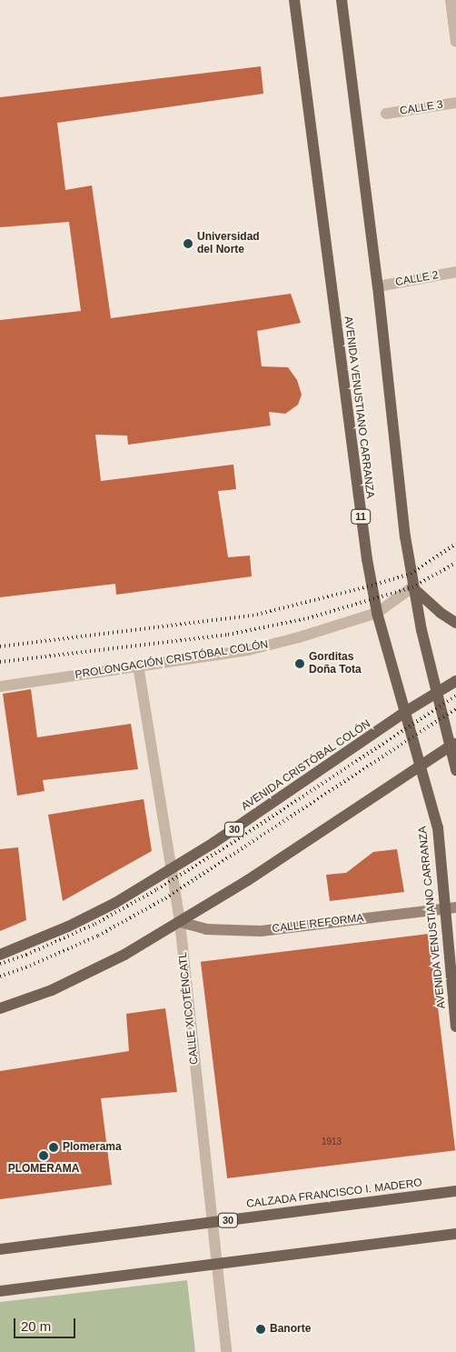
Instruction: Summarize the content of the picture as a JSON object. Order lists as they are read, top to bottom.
{
  "streets": {
    "main road": [
      "AVENIDA VENUSTIANO CARRANZA",
      "11",
      "AVENIDA CRISTÓBAL COLÓN",
      "30",
      "CALZADA FRANCISCO I. MADERO"
    ],
    "street": [
      "CALLE 3",
      "CALLE 2",
      "PROLONGACIÓN CRISTÓBAL COLÓN",
      "CALLE REFORMA",
      "CALLE XICOTÉNCATL"
    ]
  },
  "crossings": [
    ["AVENIDA VENUSTIANO CARRANZA", "PROLONGACIÓN CRISTÓBAL COLÓN"],
    ["AVENIDA VENUSTIANO CARRANZA", "AVENIDA CRISTÓBAL COLÓN"],
    ["AVENIDA VENUSTIANO CARRANZA", "CALLE REFORMA"],
    ["PROLONGACIÓN CRISTÓBAL COLÓN", "CALLE XICOTÉNCATL"],
    ["AVENIDA CRISTÓBAL COLÓN", "CALLE XICOTÉNCATL"],
    ["CALLE REFORMA", "CALLE XICOTÉNCATL"],
    ["CALLE XICOTÉNCATL", "CALZADA FRANCISCO I. MADERO"]
  ],
  "places": [
    "Universidad del Norte",
    "Gorditas Doña Tota",
    "Plomerama",
    "PLOMERAMA",
    "Banorte"
  ],
  "house_numbers": ["1913"],
  "scale_bar": "20 m"
}
